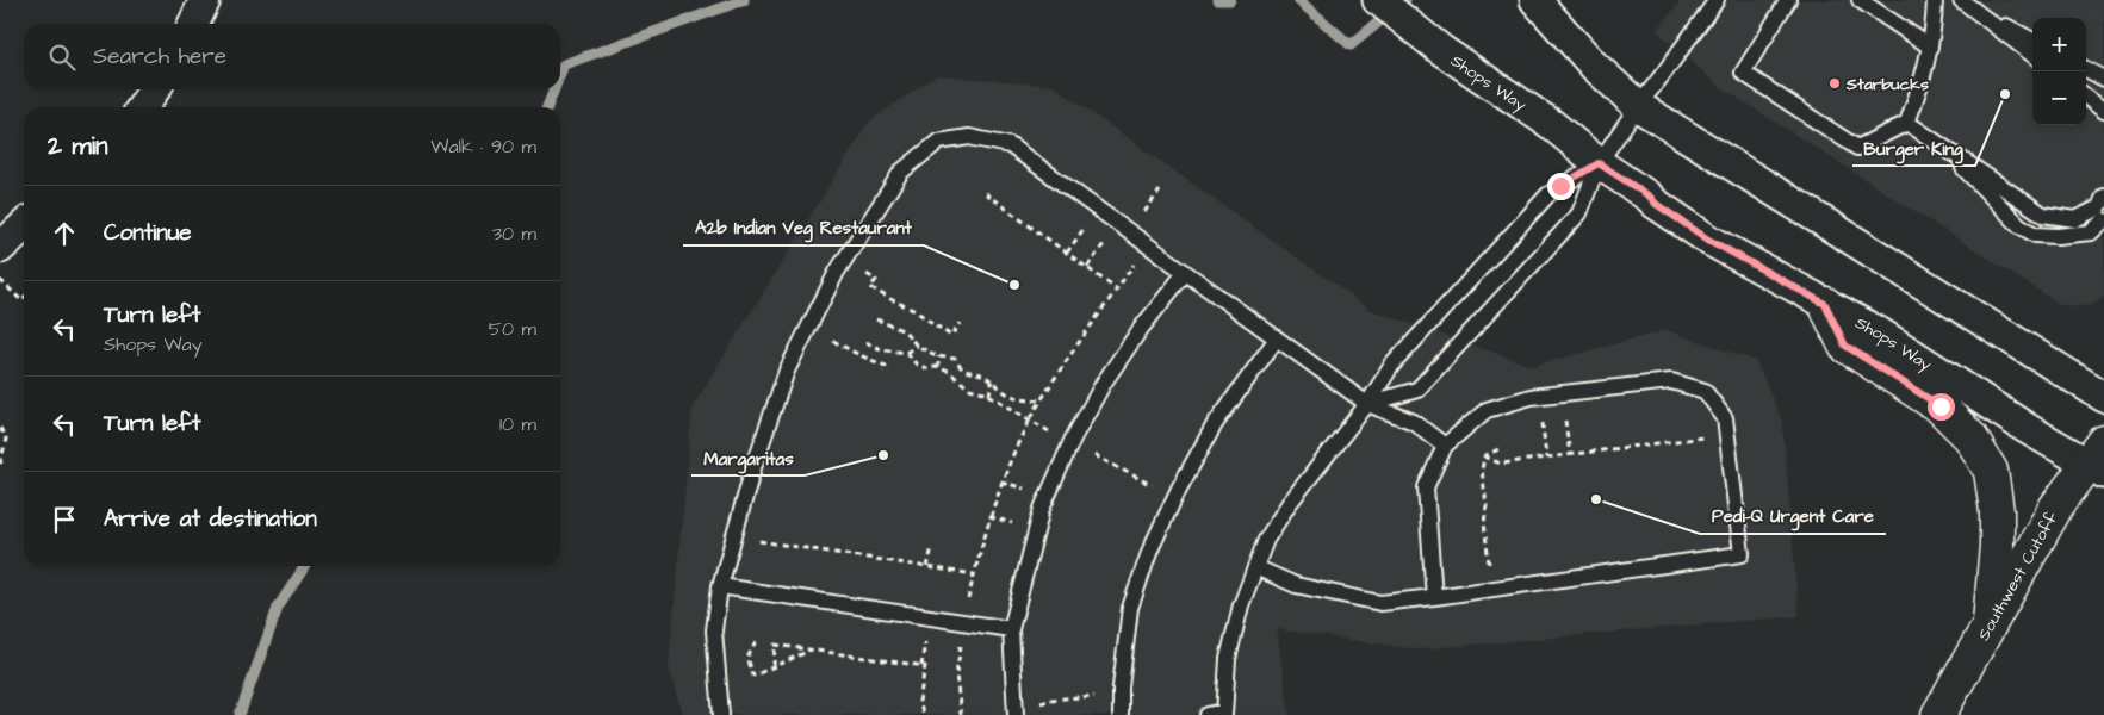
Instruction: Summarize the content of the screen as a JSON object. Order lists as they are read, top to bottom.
{
  "streets": {
    "main road": ["Southwest Cutoff"],
    "street": ["Shops Way"]
  },
  "crossings": [
    ["Shops Way", "Southwest Cutoff"]
  ],
  "places": [
    "Starbucks",
    "Burger King",
    "A2b Indian Veg Restaurant",
    "Margaritas",
    "Pedi-Q Urgent Care"
  ],
  "page": {
    "map_buttons": ["+", "−"],
    "search": "Search here",
    "heading": ["2 min", "Walk · 90 m"],
    "list": [
      ["Continue", "30 m"],
      ["Turn left", "Shops Way", "50 m"],
      ["Turn left", "10 m"],
      "Arrive at destination"
    ]
  }
}
